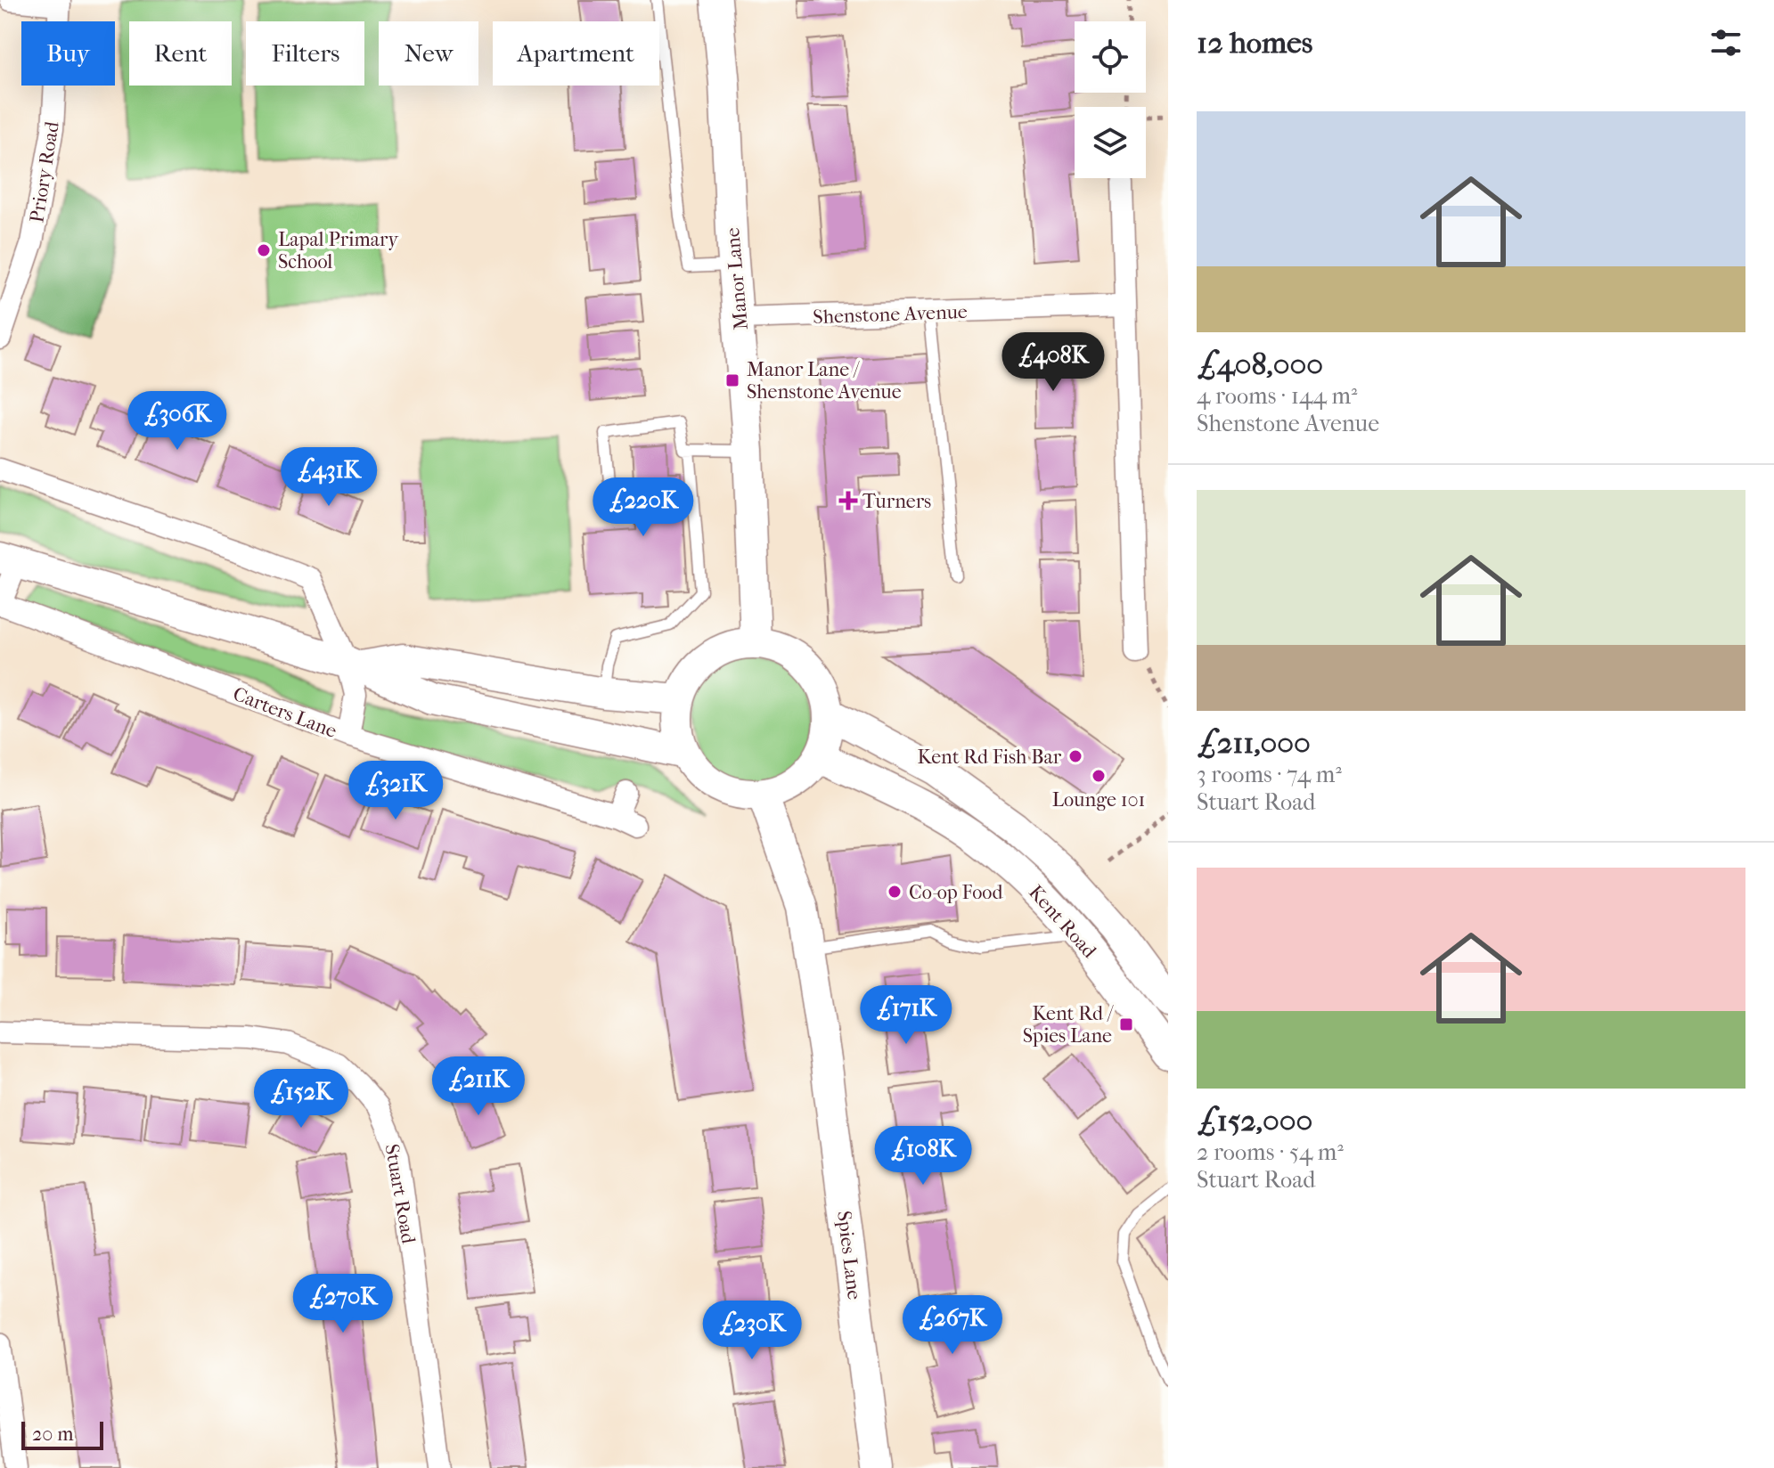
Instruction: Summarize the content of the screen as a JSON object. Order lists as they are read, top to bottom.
{
  "streets": {
    "main road": ["Manor Lane", "Kent Road", "Spies Lane"],
    "street": [
      "Priory Road",
      "Shenstone Avenue",
      "Carters Lane",
      "Stuart Road"
    ]
  },
  "crossings": [
    ["Manor Lane", "Shenstone Avenue"],
    ["Manor Lane", "Kent Road"],
    ["Manor Lane", "Spies Lane"],
    ["Kent Road", "Spies Lane"]
  ],
  "places": {
    "other": [
      "Lapal Primary School",
      "Kent Rd Fish Bar",
      "Lounge 101",
      "Co-op Food"
    ],
    "transit": ["Manor Lane / Shenstone Avenue", "Kent Rd / Spies Lane"],
    "health": ["Turners"]
  },
  "scale_bar": "20 m",
  "page": {
    "heading": "12 homes",
    "chip": [
      "Buy",
      "Rent",
      "Filters",
      "New",
      "Apartment"
    ],
    "list": [
      {
        "name": "£408,000",
        "note": "4 rooms · 144 m² · Shenstone Avenue"
      },
      {
        "name": "£211,000",
        "note": "3 rooms · 74 m² · Stuart Road"
      },
      {
        "name": "£152,000",
        "note": "2 rooms · 54 m² · Stuart Road"
      }
    ],
    "price": [
      "£408K",
      "£306K",
      "£431K",
      "£220K",
      "£321K",
      "£171K",
      "£211K",
      "£152K",
      "£108K",
      "£270K",
      "£267K",
      "£230K"
    ],
    "scale": "20 m"
  }
}
